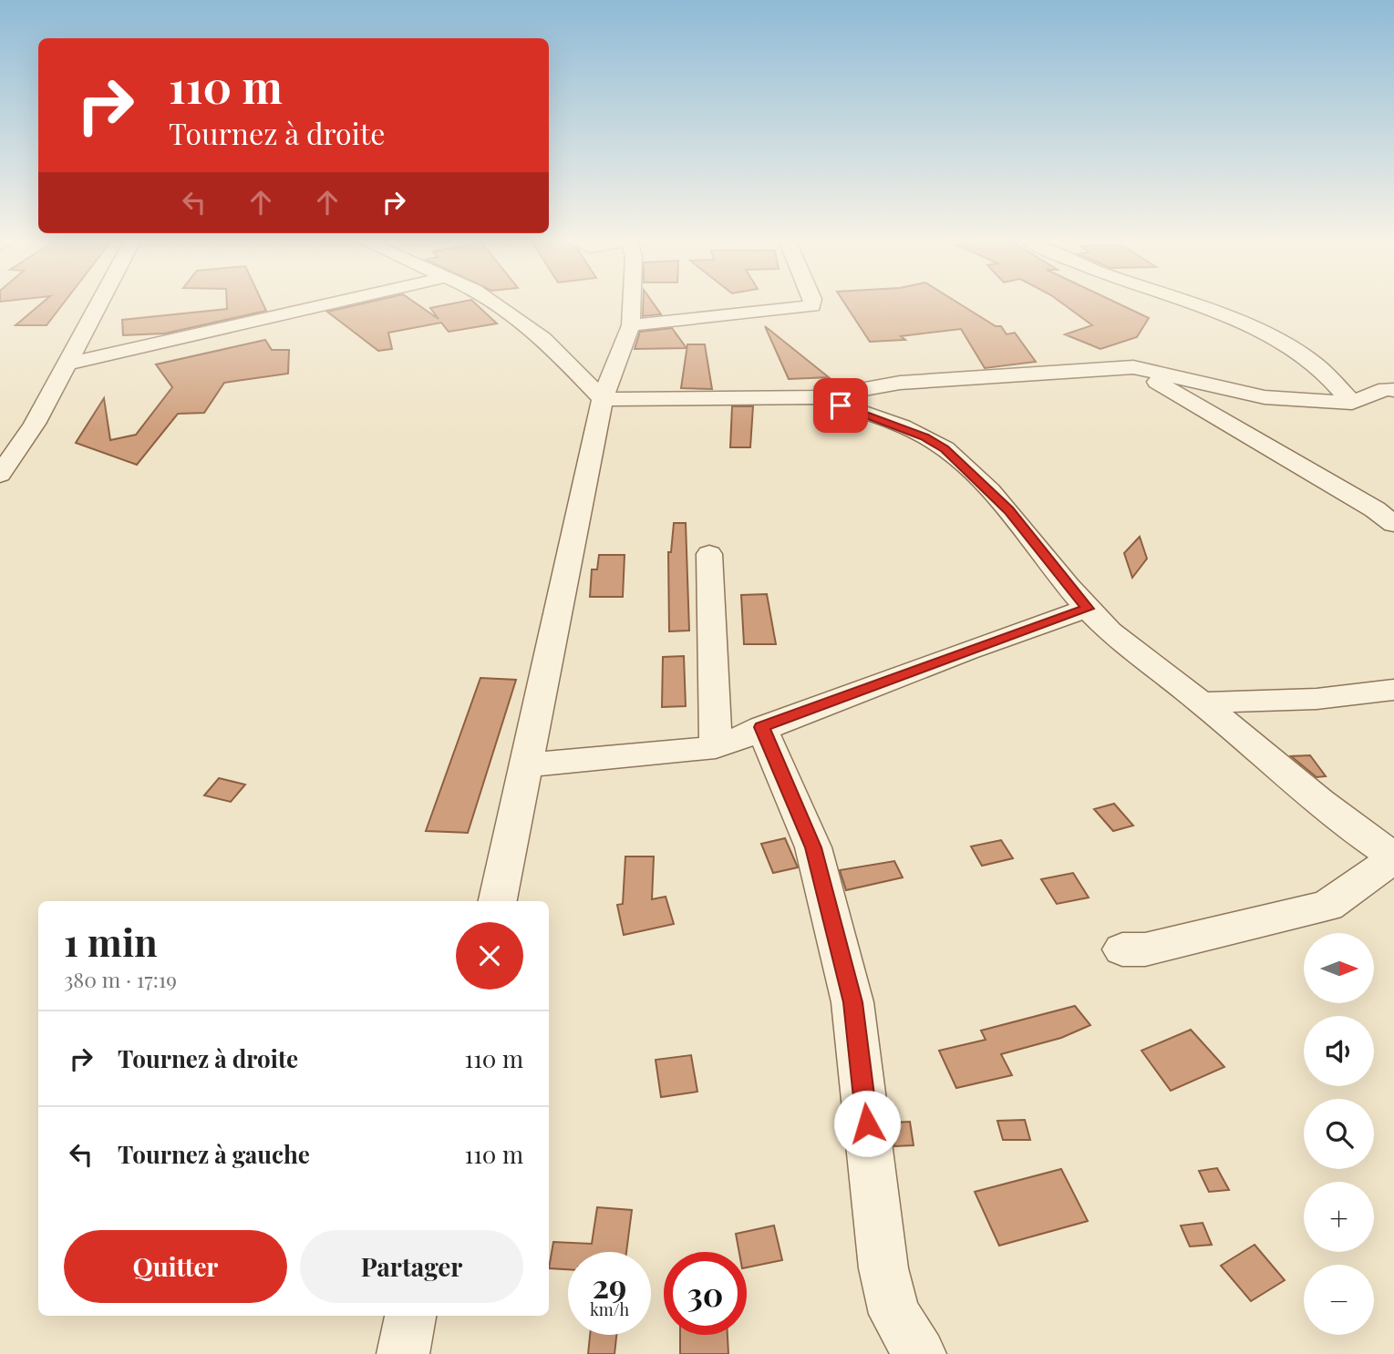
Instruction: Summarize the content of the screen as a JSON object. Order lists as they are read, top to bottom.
{
  "north": "right",
  "page": {
    "turn": ["110 m", "Tournez à droite"],
    "heading": ["1 min", "380 m · 17:19"],
    "map_buttons": ["+", "−"],
    "list": [
      {
        "name": "Tournez à droite",
        "value": "110 m"
      },
      {
        "name": "Tournez à gauche",
        "value": "110 m"
      }
    ],
    "buttons": ["Quitter", "Partager"],
    "speed": "29 km/h",
    "limit": "30"
  }
}
